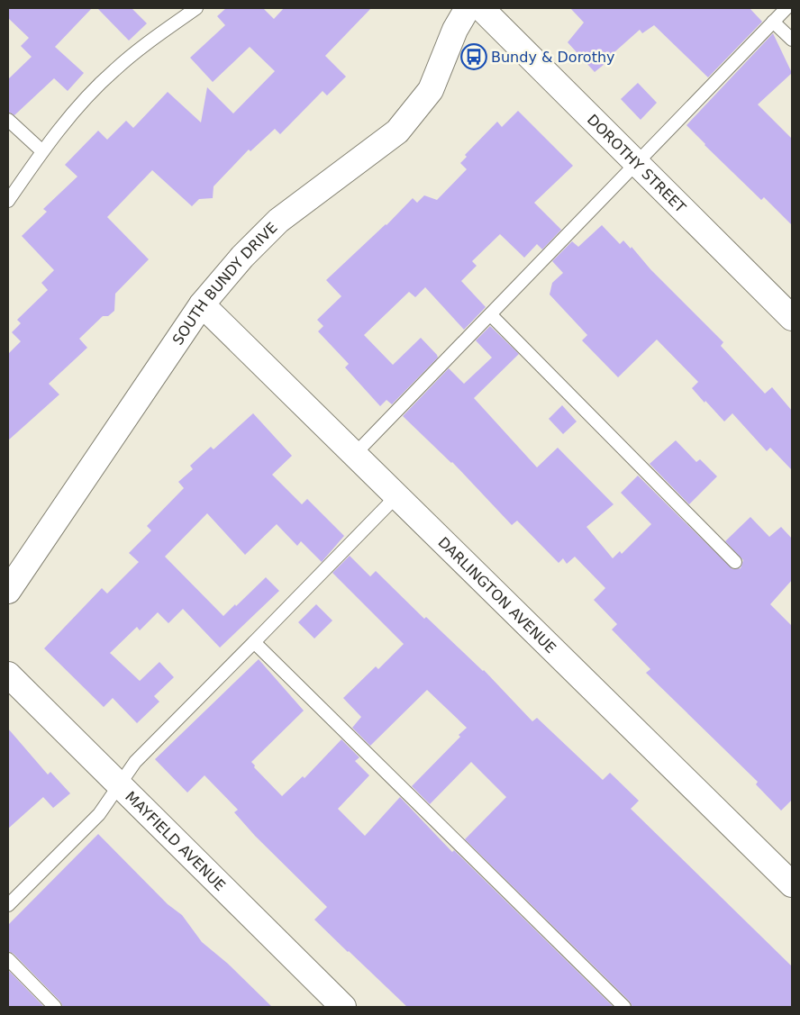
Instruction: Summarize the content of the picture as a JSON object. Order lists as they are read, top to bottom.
{
  "streets": {
    "street": [
      "DOROTHY STREET",
      "SOUTH BUNDY DRIVE",
      "DARLINGTON AVENUE",
      "MAYFIELD AVENUE"
    ]
  },
  "crossings": [
    ["SOUTH BUNDY DRIVE", "DARLINGTON AVENUE"]
  ],
  "places": {
    "bus stop": ["Bundy & Dorothy"]
  }
}
